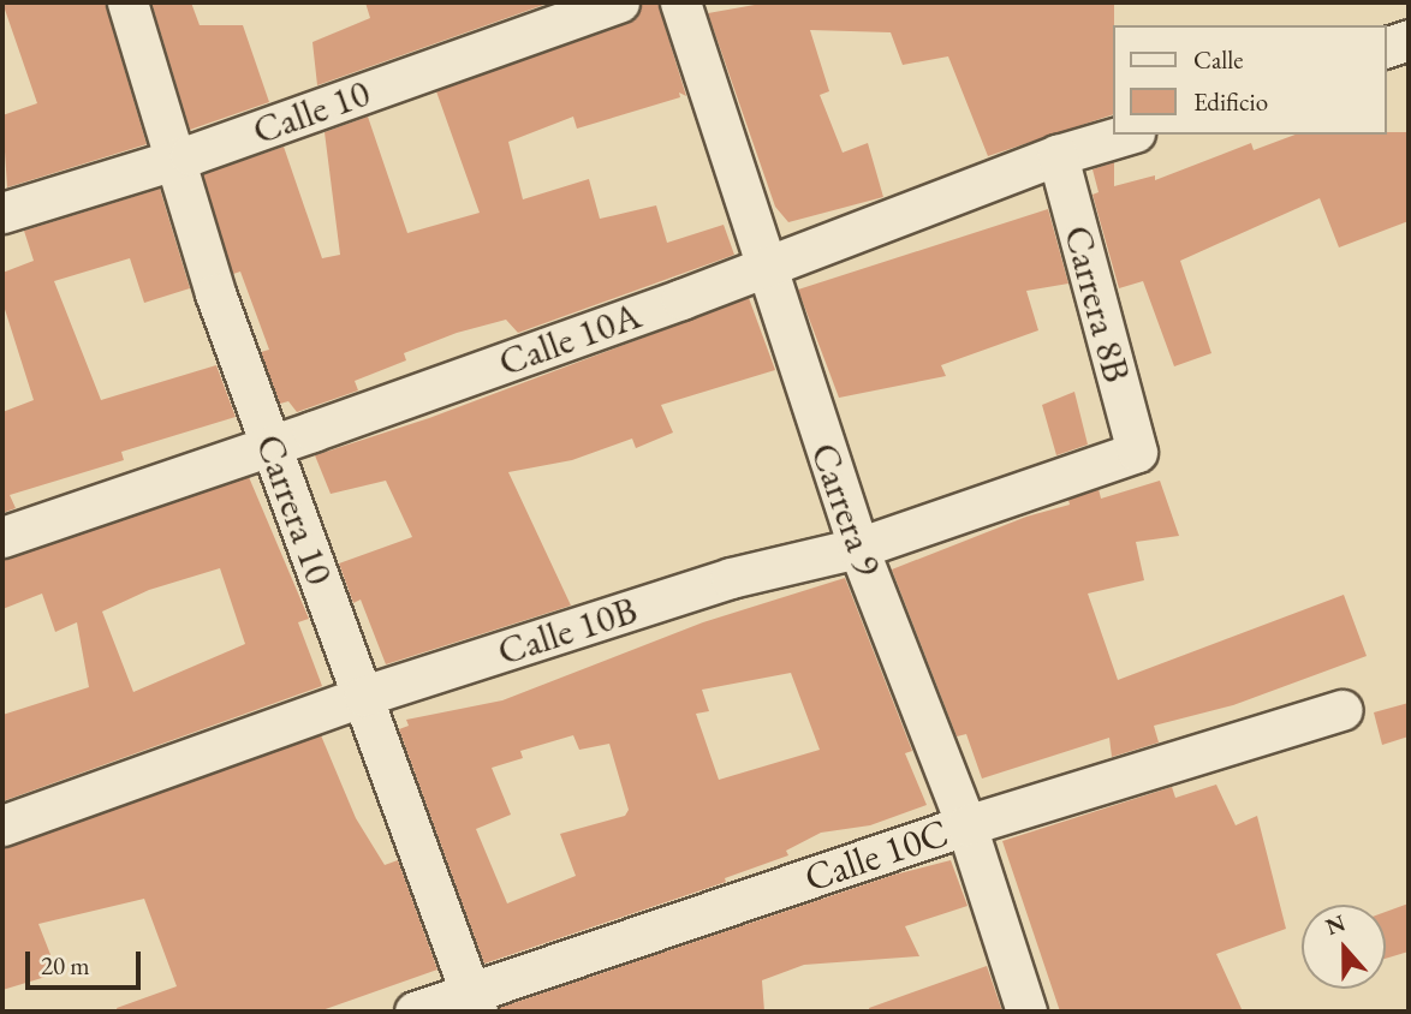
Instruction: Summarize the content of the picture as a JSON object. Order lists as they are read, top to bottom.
{
  "streets": {
    "street": [
      "Calle 10",
      "Carrera 8B",
      "Calle 10A",
      "Carrera 10",
      "Carrera 9",
      "Calle 10B",
      "Calle 10C"
    ]
  },
  "crossings": [
    ["Calle 10", "Carrera 10"],
    ["Carrera 8B", "Calle 10A"],
    ["Carrera 8B", "Calle 10B"],
    ["Calle 10A", "Carrera 10"],
    ["Calle 10A", "Carrera 9"],
    ["Carrera 10", "Calle 10B"],
    ["Carrera 10", "Calle 10C"],
    ["Carrera 9", "Calle 10B"],
    ["Carrera 9", "Calle 10C"]
  ],
  "legend": ["Calle", "Edificio"],
  "scale_bar": "20 m",
  "north": "top"
}
